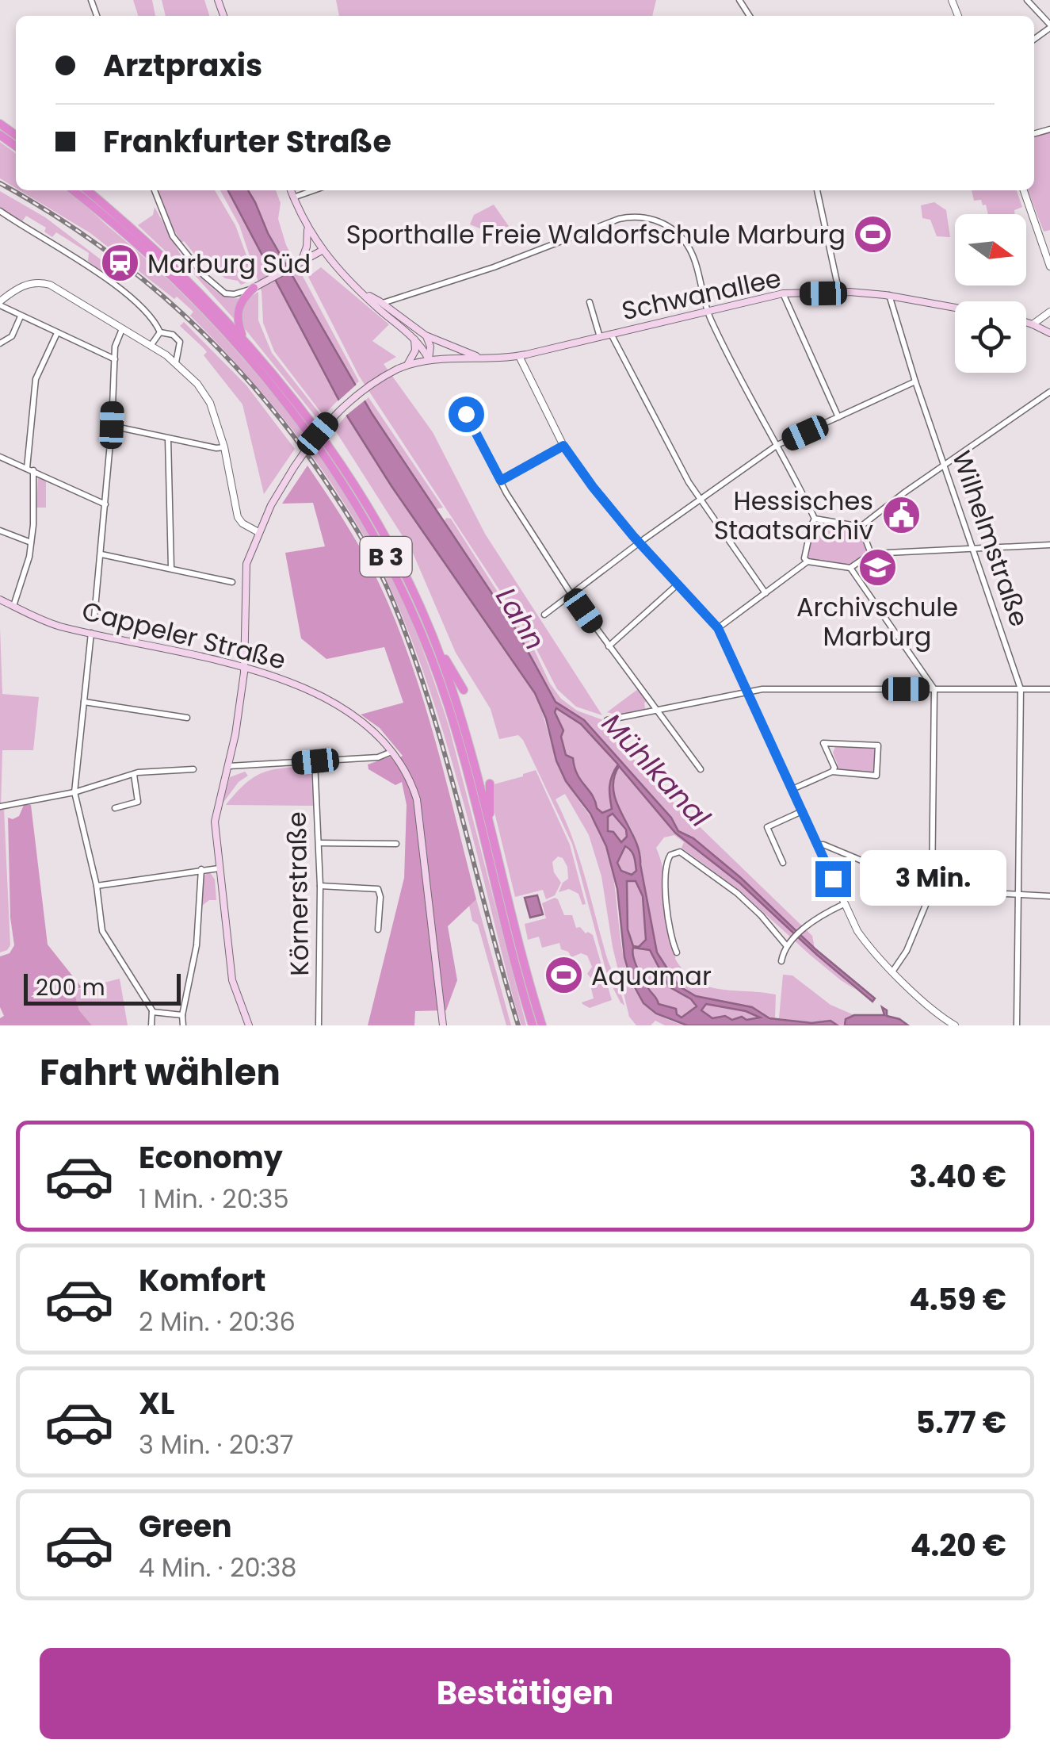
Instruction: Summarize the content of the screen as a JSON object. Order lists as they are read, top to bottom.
{
  "streets": {
    "highway": ["B 3"],
    "main road": ["Schwanallee", "Cappeler Straße"],
    "street": ["Wilhelmstraße", "Körnerstraße"]
  },
  "crossings": [
    ["Schwanallee", "Wilhelmstraße"],
    ["Schwanallee", "Cappeler Straße"]
  ],
  "water": ["Lahn", "Mühlkanal"],
  "places": {
    "sports": ["Sporthalle Freie Waldorfschule Marburg", "Aquamar"],
    "station": ["Marburg Süd"],
    "public building": ["Hessisches Staatsarchiv"],
    "school or university": ["Archivschule Marburg"]
  },
  "scale_bar": "200 m",
  "north": "right",
  "page": {
    "banner": ["Arztpraxis", "Frankfurter Straße"],
    "bubble": "3 Min.",
    "scale": "200 m",
    "heading": "Fahrt wählen",
    "list": [
      {
        "name": "Economy",
        "note": "1 Min. · 20:35",
        "value": "3.40 €"
      },
      {
        "name": "Komfort",
        "note": "2 Min. · 20:36",
        "value": "4.59 €"
      },
      {
        "name": "XL",
        "note": "3 Min. · 20:37",
        "value": "5.77 €"
      },
      {
        "name": "Green",
        "note": "4 Min. · 20:38",
        "value": "4.20 €"
      }
    ],
    "buttons": "Bestätigen"
  }
}
